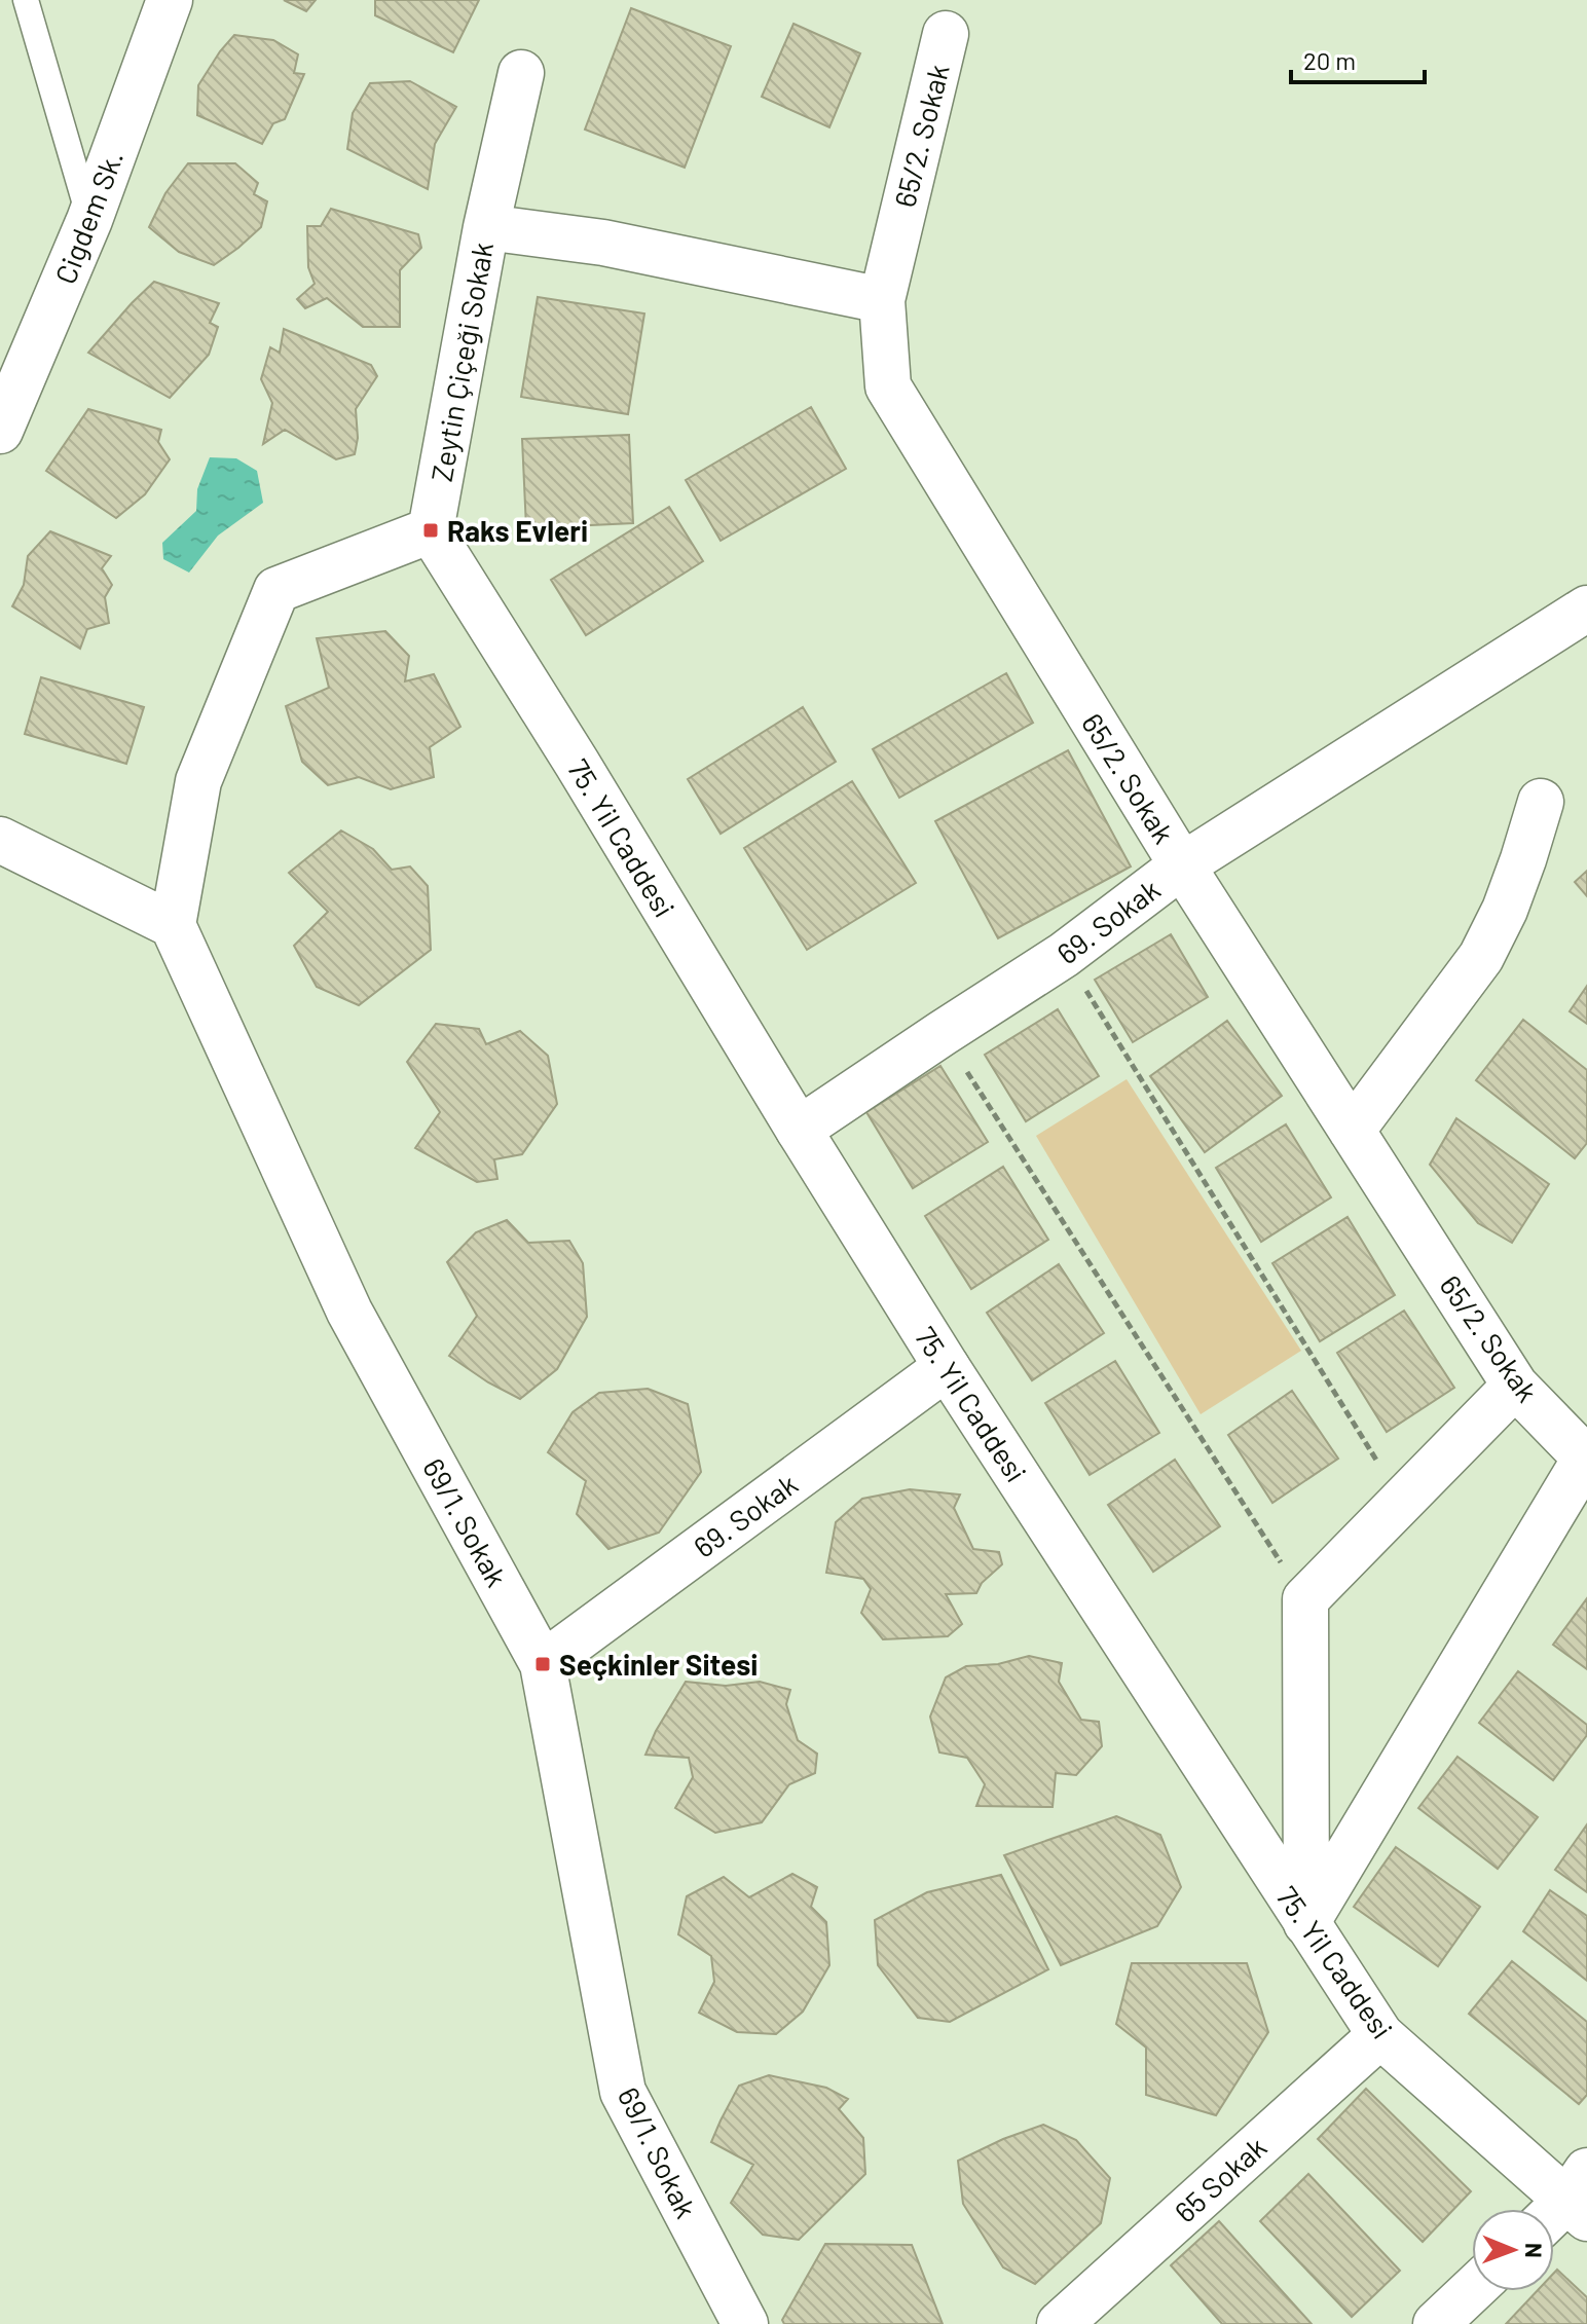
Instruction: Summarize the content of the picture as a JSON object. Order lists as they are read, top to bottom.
{
  "streets": {
    "street": [
      "65/2. Sokak",
      "Cigdem Sk.",
      "Zeytin Çiçeği Sokak",
      "75. Yil Caddesi",
      "69. Sokak",
      "69/1. Sokak",
      "65 Sokak"
    ]
  },
  "crossings": [
    ["65/2. Sokak", "69. Sokak"],
    ["Zeytin Çiçeği Sokak", "75. Yil Caddesi"],
    ["75. Yil Caddesi", "69. Sokak"],
    ["75. Yil Caddesi", "65 Sokak"],
    ["69. Sokak", "69/1. Sokak"]
  ],
  "places": {
    "transit": ["Raks Evleri", "Seçkinler Sitesi"]
  },
  "scale_bar": "20 m",
  "north": "right"
}
